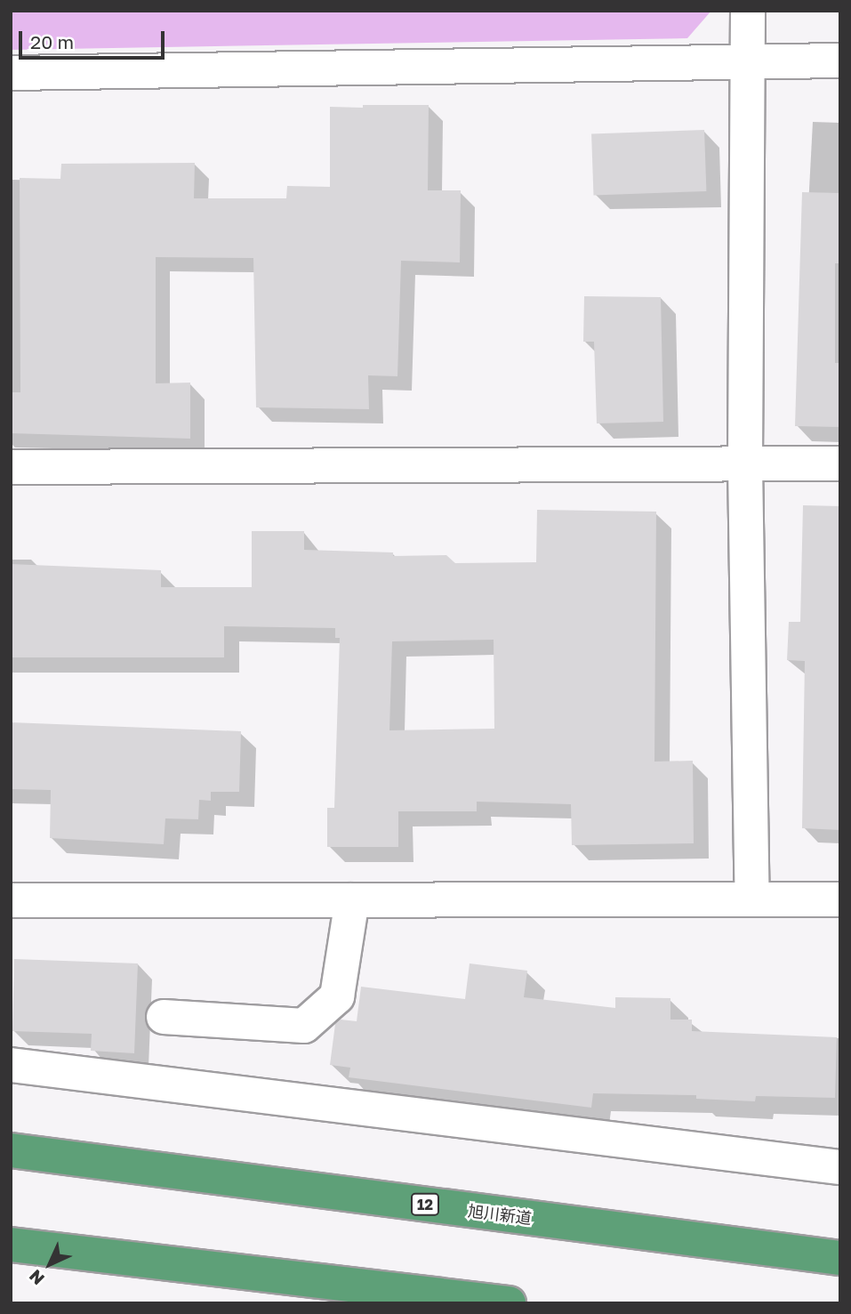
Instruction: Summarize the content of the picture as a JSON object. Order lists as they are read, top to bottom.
{
  "streets": {
    "highway": ["12", "旭川新道"]
  },
  "scale_bar": "20 m",
  "north": "bottom left"
}
